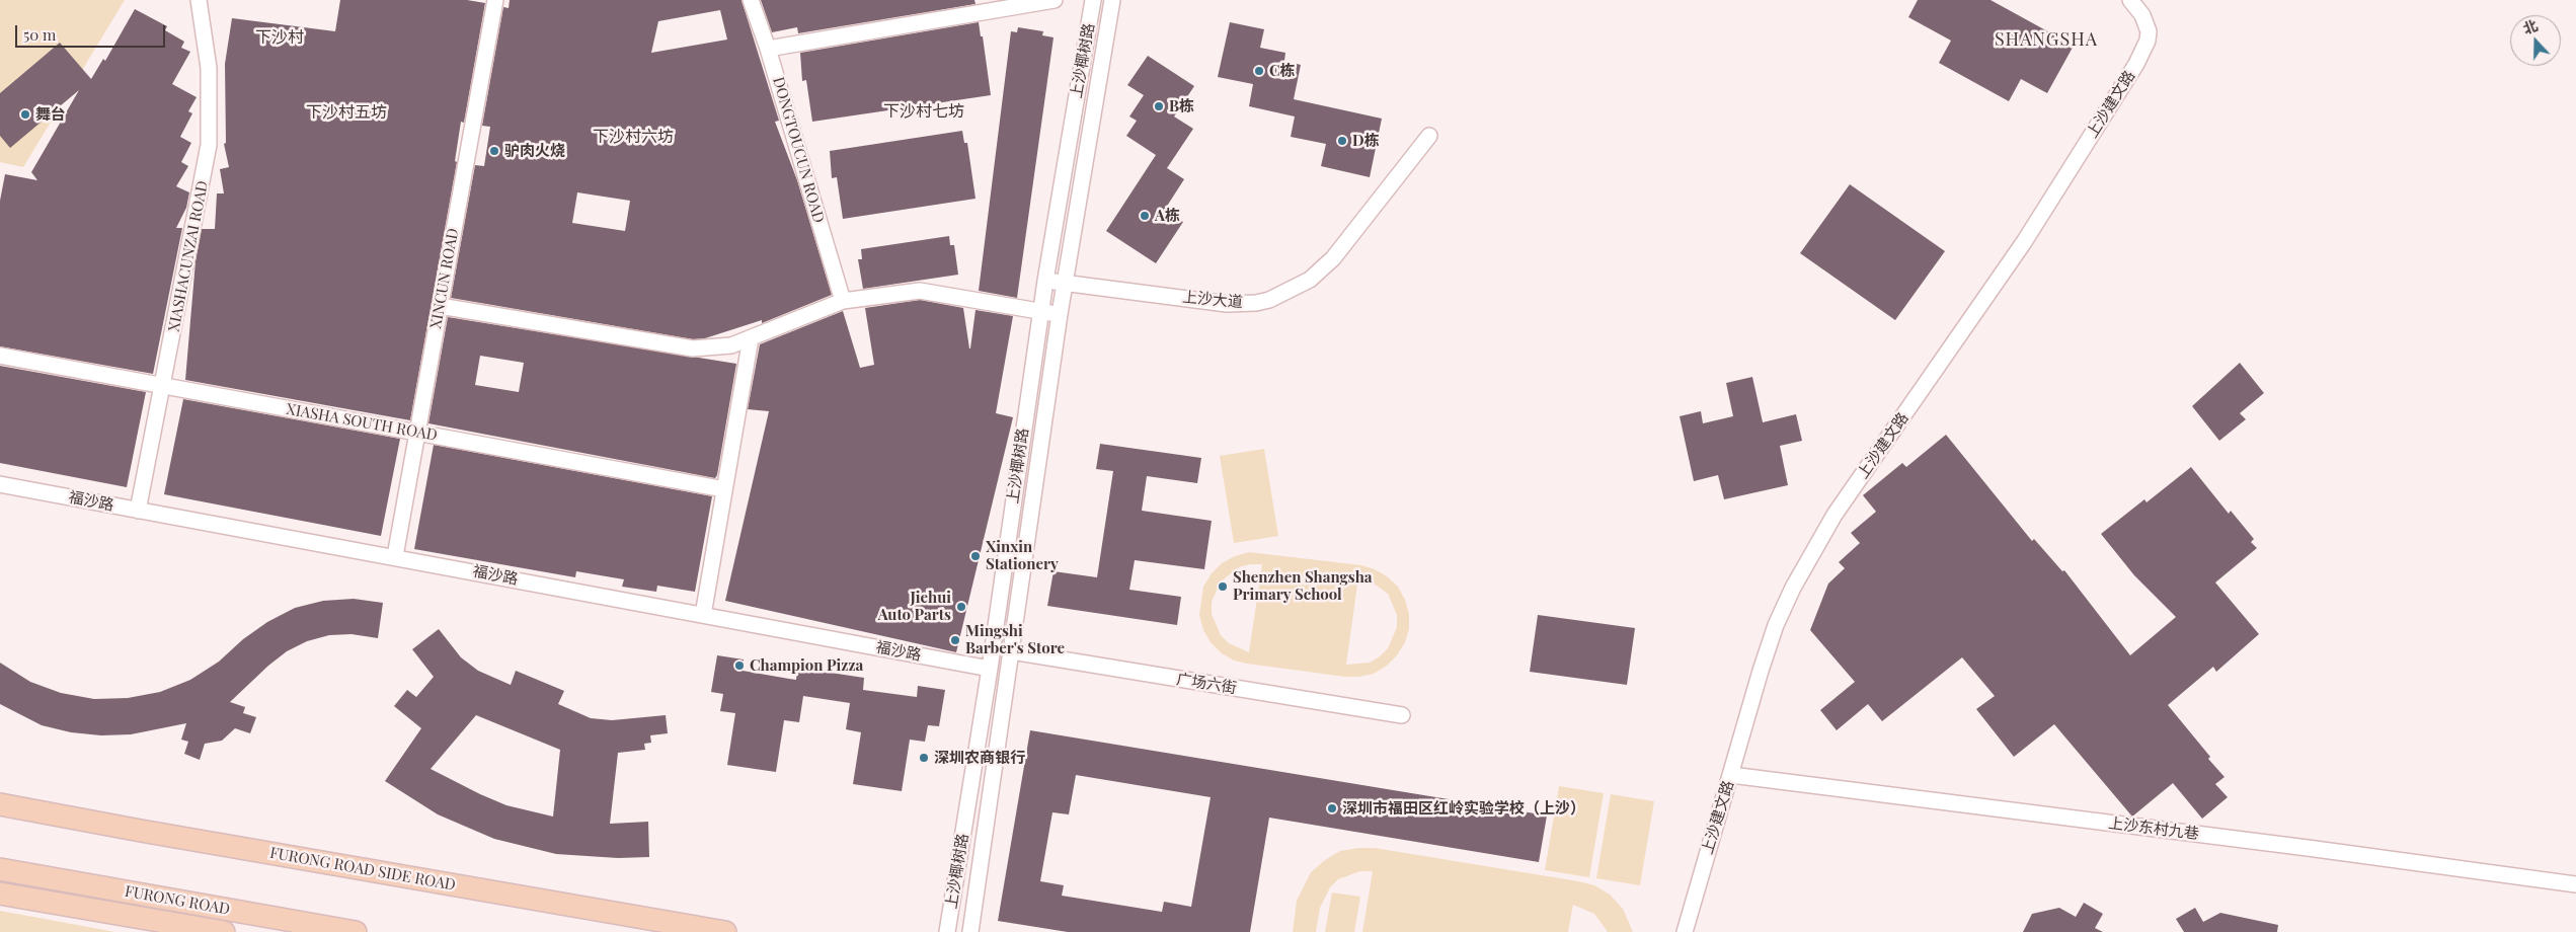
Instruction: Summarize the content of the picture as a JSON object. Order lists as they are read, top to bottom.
{
  "streets": {
    "street": [
      "上沙椰树路",
      "上沙建文路",
      "DONGTOUCUN ROAD",
      "XIASHACUNZAI ROAD",
      "XINCUN ROAD",
      "上沙大道",
      "XIASHA SOUTH ROAD",
      "福沙路",
      "广场六街",
      "上沙东村九巷",
      "FURONG ROAD SIDE ROAD",
      "FURONG ROAD"
    ]
  },
  "crossings": [
    ["上沙椰树路", "上沙大道"],
    ["上沙椰树路", "福沙路"],
    ["上沙椰树路", "广场六街"],
    ["上沙建文路", "上沙东村九巷"],
    ["XIASHACUNZAI ROAD", "XIASHA SOUTH ROAD"],
    ["XIASHACUNZAI ROAD", "福沙路"],
    ["XINCUN ROAD", "XIASHA SOUTH ROAD"],
    ["XINCUN ROAD", "福沙路"]
  ],
  "districts": [
    "下沙村",
    "SHANGSHA",
    "下沙村七坊",
    "下沙村五坊",
    "下沙村六坊"
  ],
  "places": [
    "C栋",
    "B栋",
    "舞台",
    "D栋",
    "驴肉火烧",
    "A栋",
    "Xinxin Stationery",
    "Shenzhen Shangsha Primary School",
    "Jiehui Auto Parts",
    "Mingshi Barber's Store",
    "Champion Pizza",
    "深圳农商银行",
    "深圳市福田区红岭实验学校（上沙）"
  ],
  "scale_bar": "50 m",
  "north": "top"
}
